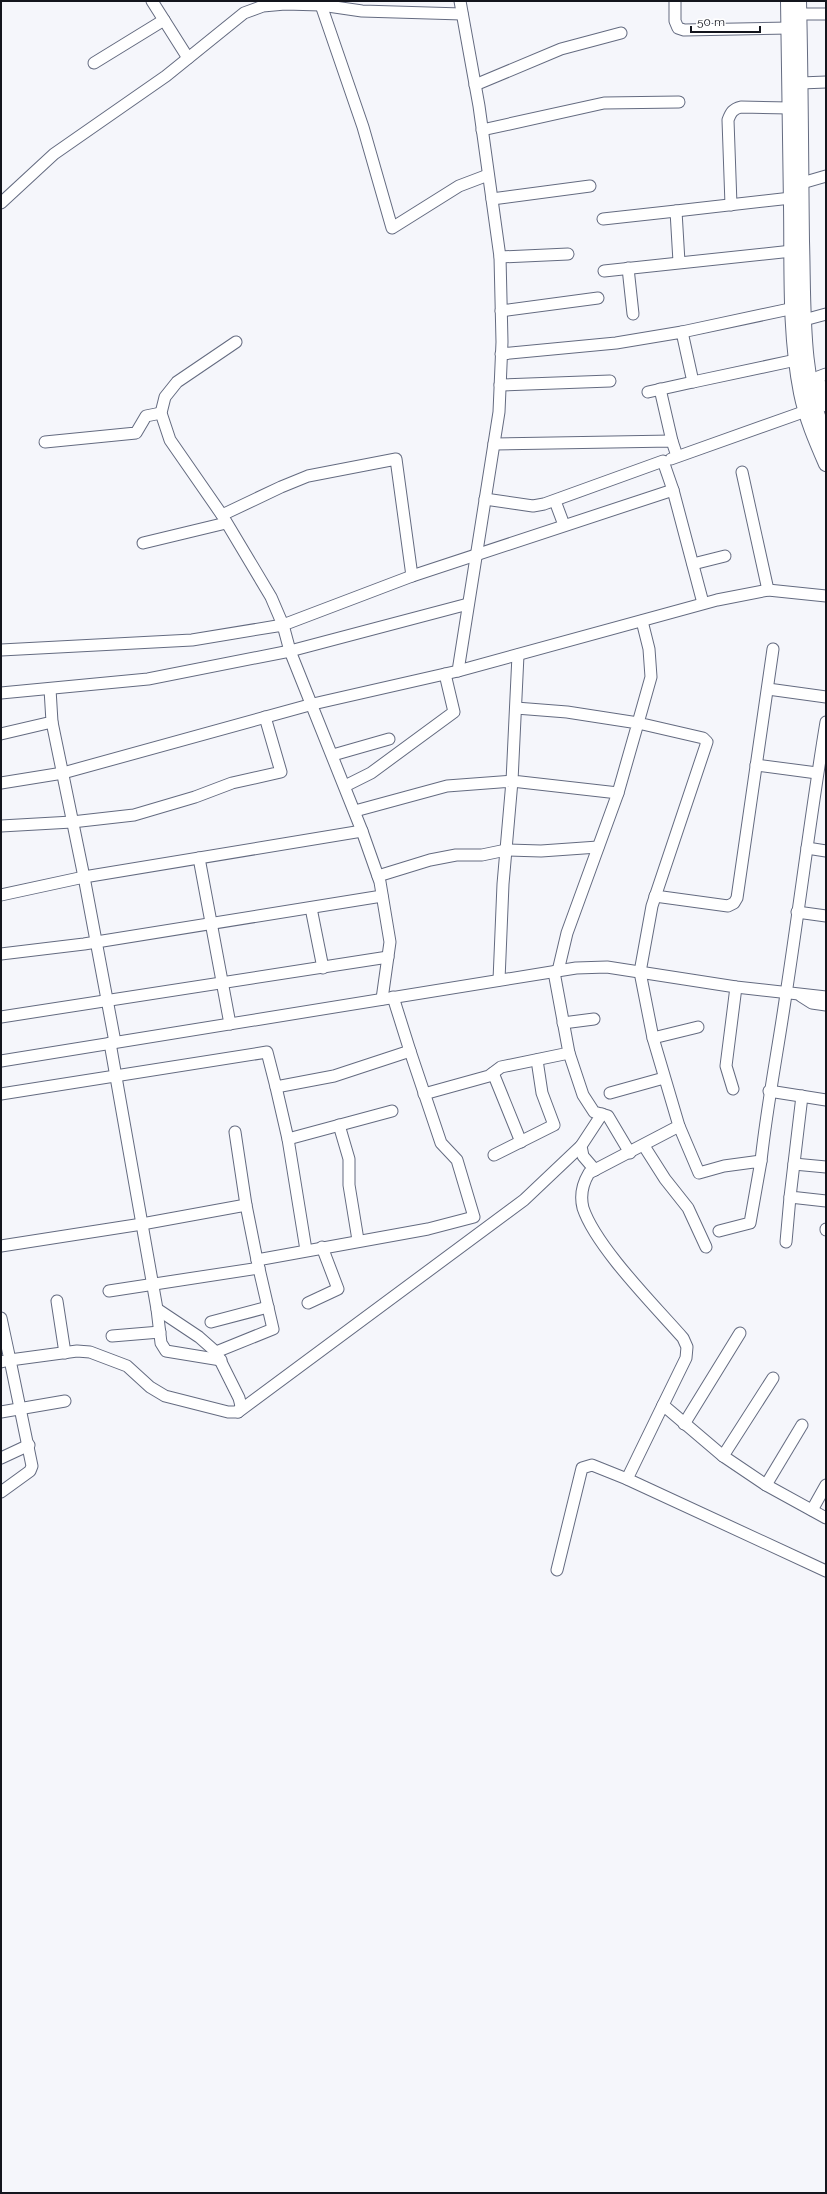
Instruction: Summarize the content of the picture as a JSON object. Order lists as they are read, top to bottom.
{
  "scale_bar": "50 m"
}
